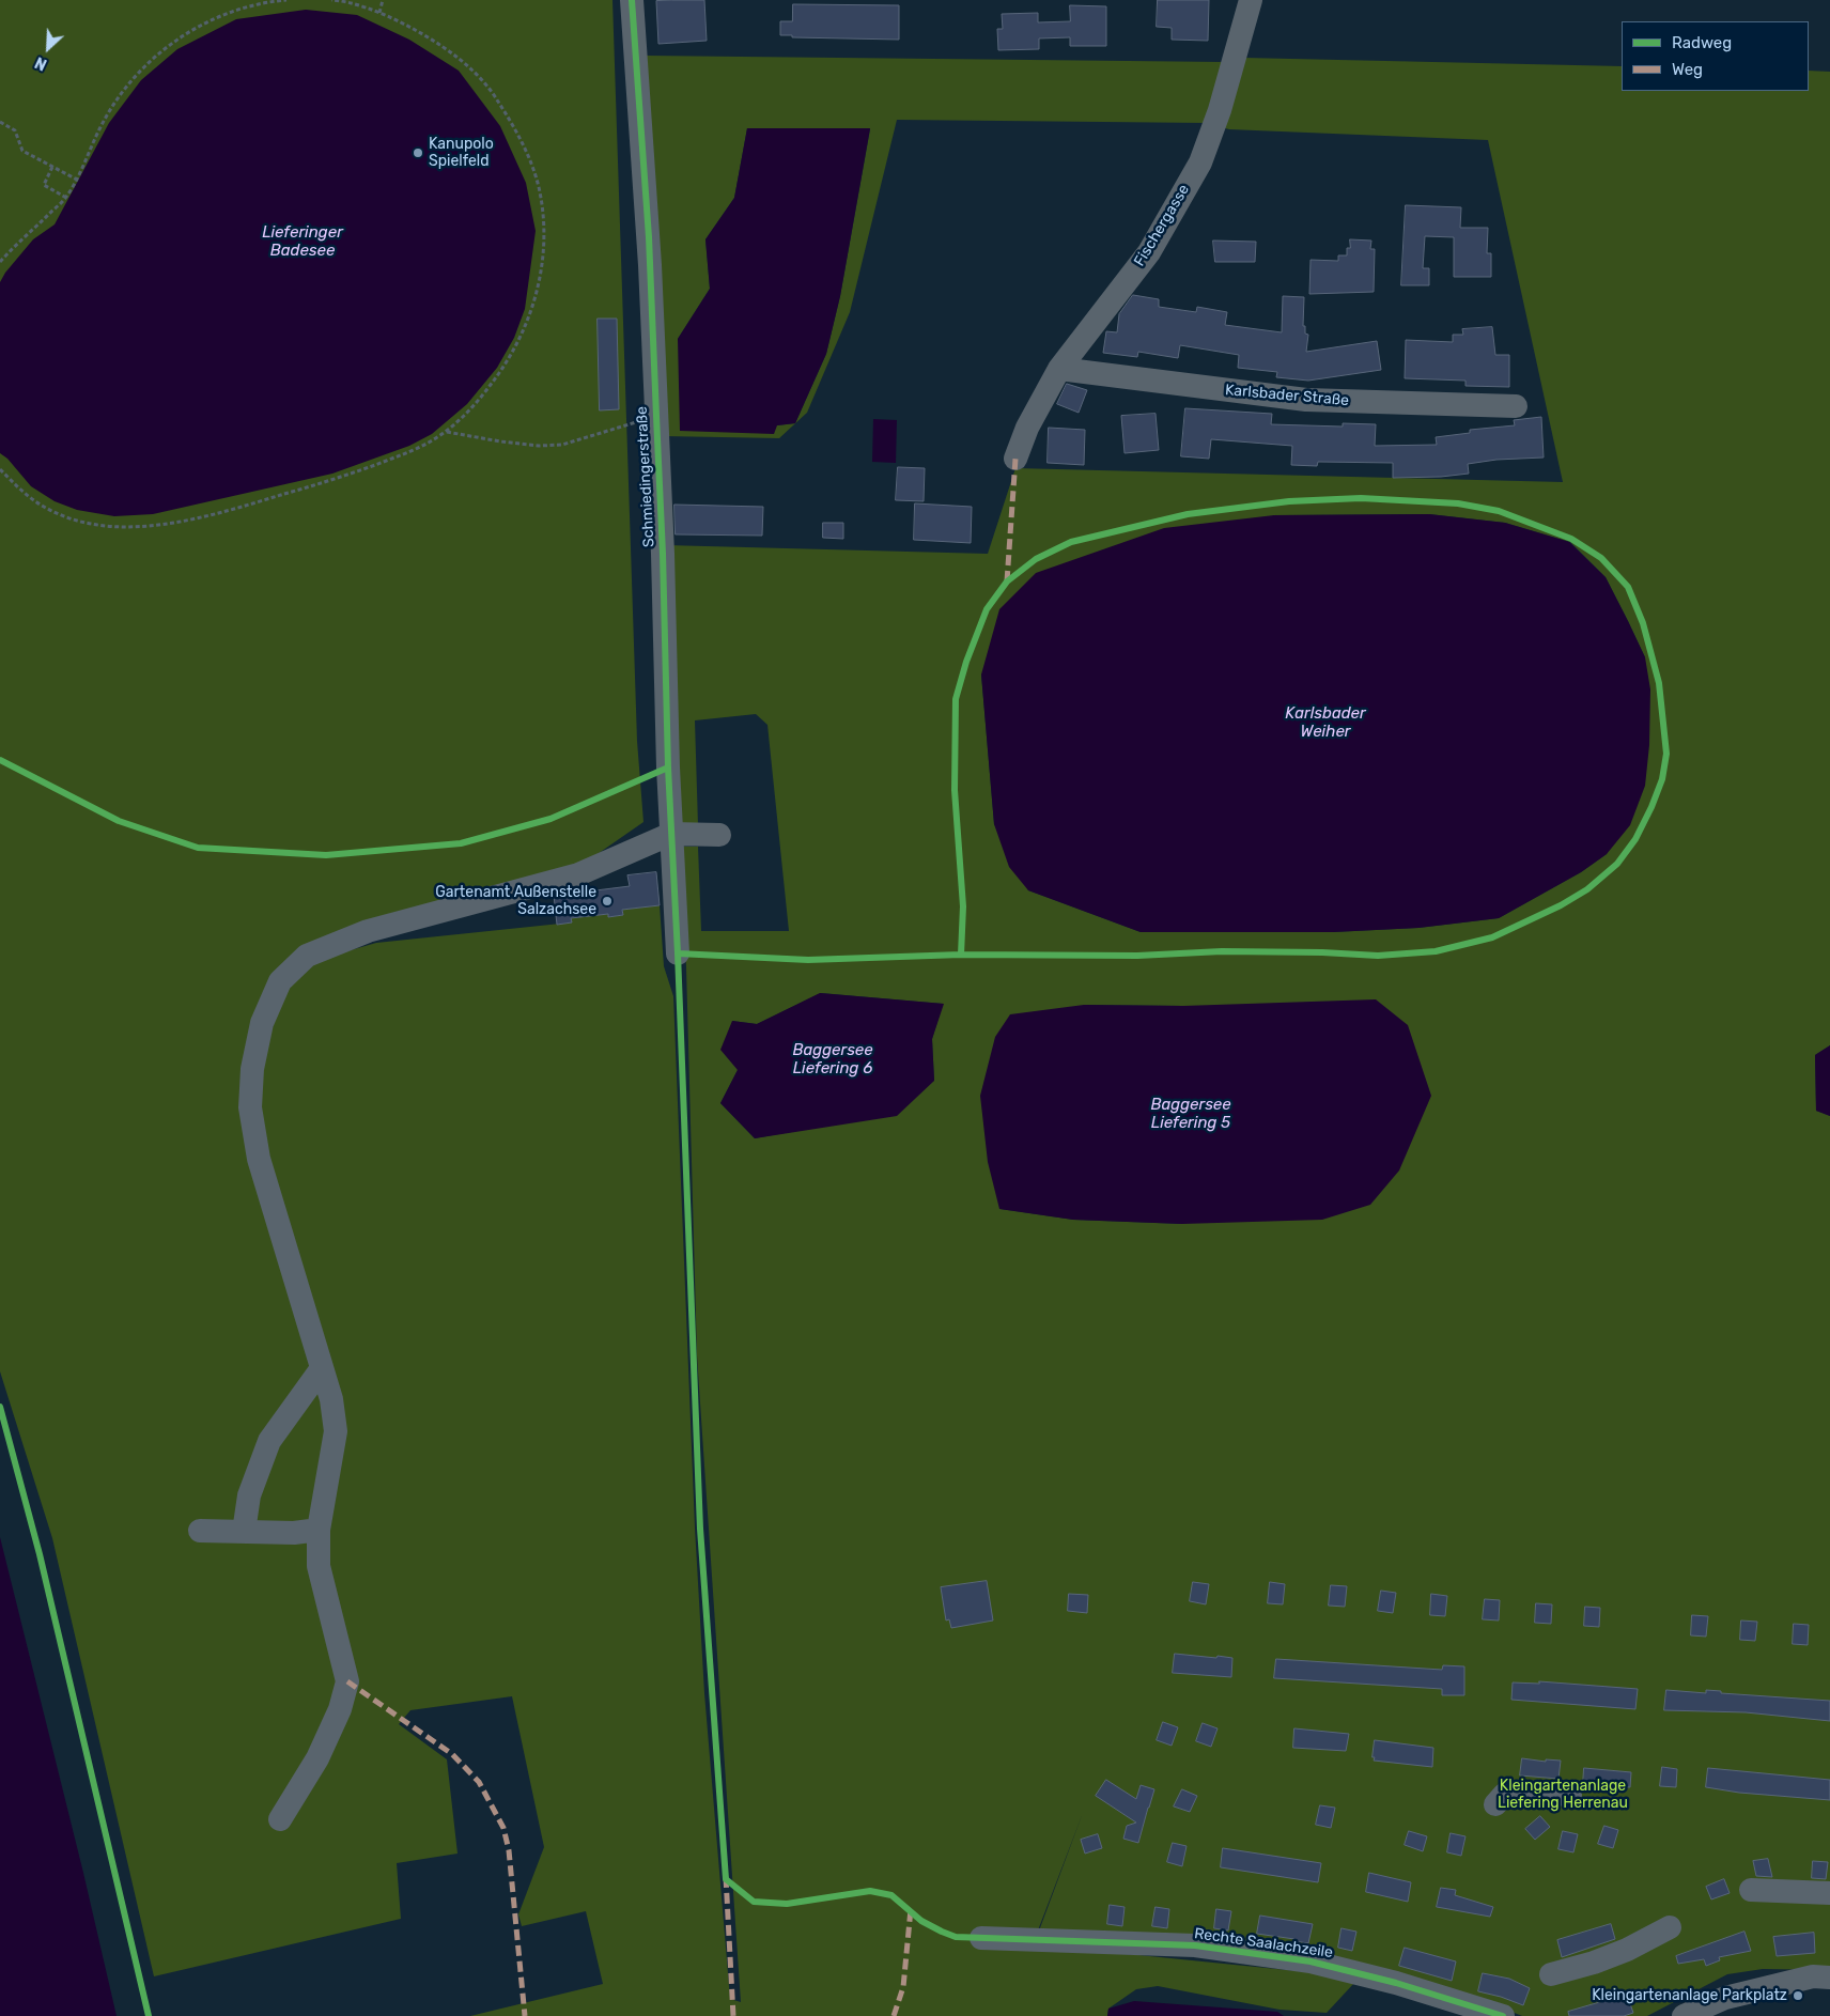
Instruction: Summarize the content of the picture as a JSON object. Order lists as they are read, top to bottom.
{
  "streets": {
    "street": [
      "Fischergasse",
      "Karlsbader Straße",
      "Schmiedingerstraße",
      "Rechte Saalachzeile"
    ]
  },
  "crossings": [
    ["Fischergasse", "Karlsbader Straße"]
  ],
  "water": [
    "Lieferinger Badesee",
    "Karlsbader Weiher",
    "Baggersee Liefering 6",
    "Baggersee Liefering 5"
  ],
  "parks": ["Kleingartenanlage Liefering Herrenau"],
  "places": ["Kanupolo Spielfeld", "Gartenamt Außenstelle Salzachsee", "Kleingartenanlage Parkplatz"],
  "legend": ["Radweg", "Weg"],
  "north": "bottom left"
}
